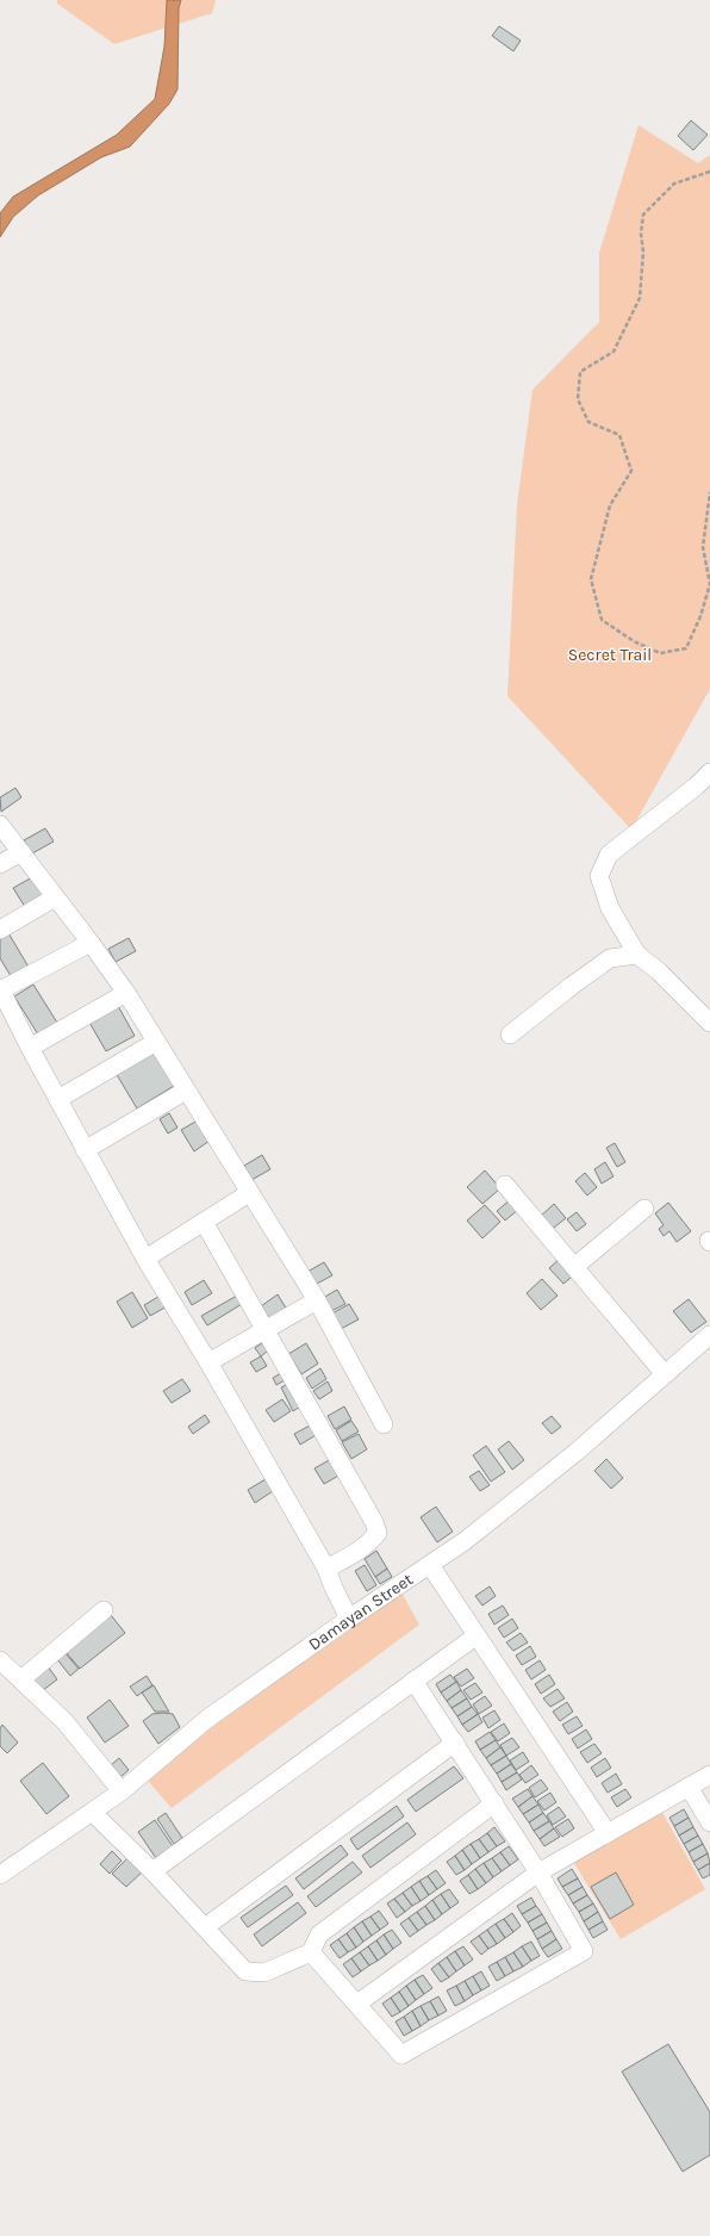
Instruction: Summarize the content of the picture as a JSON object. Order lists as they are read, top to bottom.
{
  "streets": {
    "street": ["Damayan Street"]
  },
  "parks": ["Secret Trail"]
}
